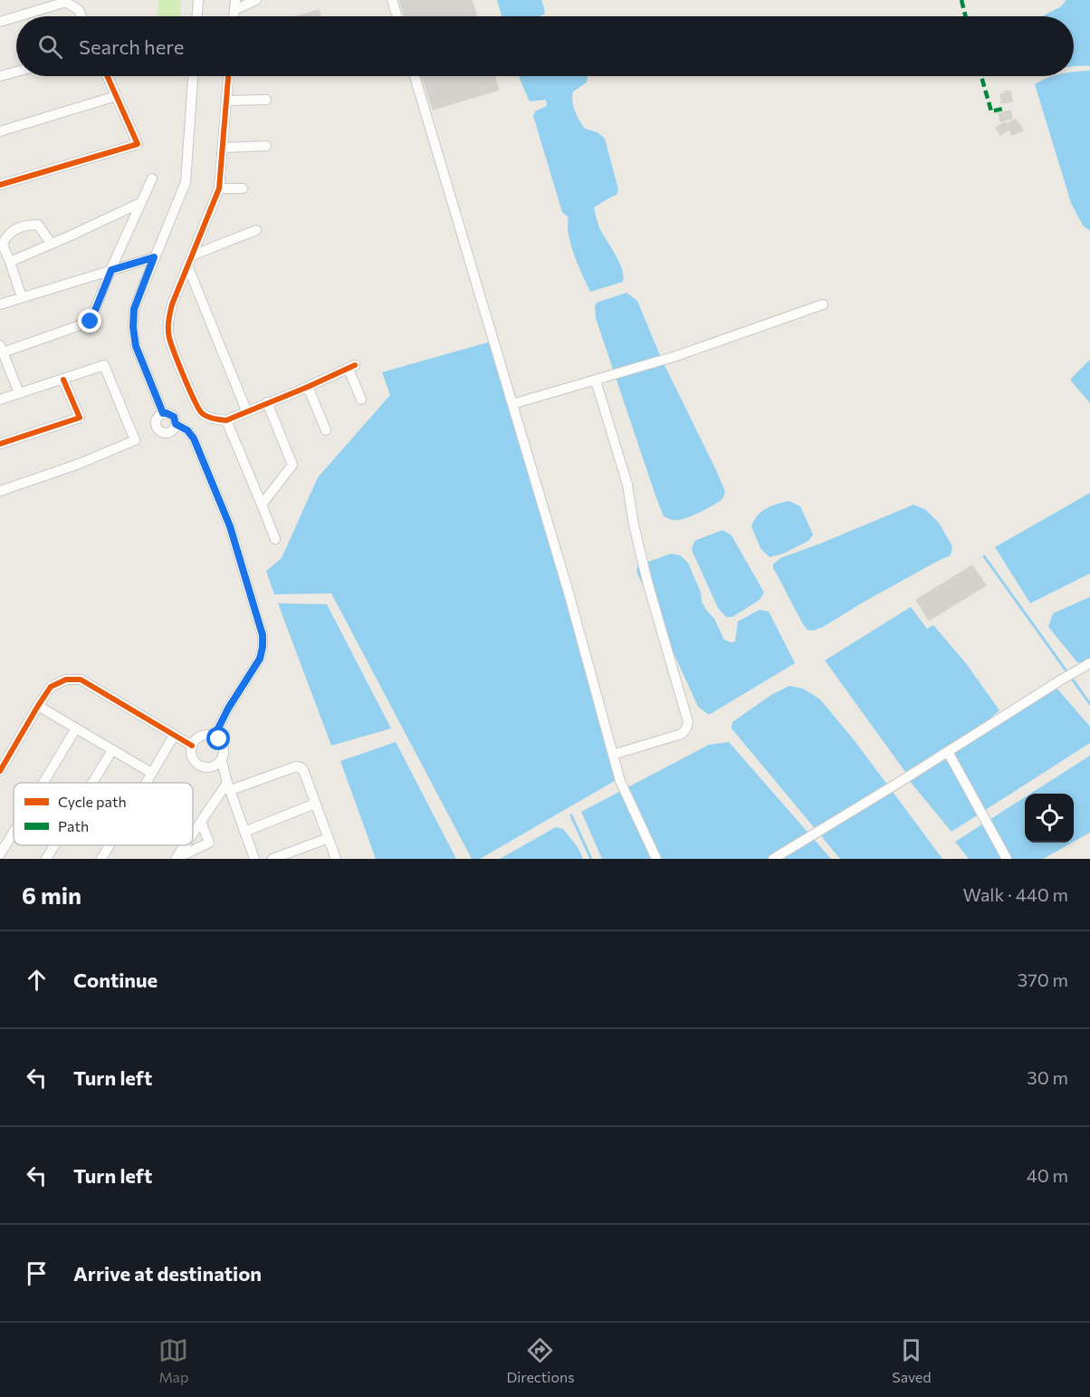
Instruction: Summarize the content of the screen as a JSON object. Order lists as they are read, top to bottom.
{
  "legend": ["Cycle path", "Path"],
  "page": {
    "search": "Search here",
    "heading": ["6 min", "Walk · 440 m"],
    "list": [
      ["Continue", "370 m"],
      ["Turn left", "30 m"],
      ["Turn left", "40 m"],
      "Arrive at destination"
    ],
    "nav": ["Map", "Directions", "Saved"]
  }
}
